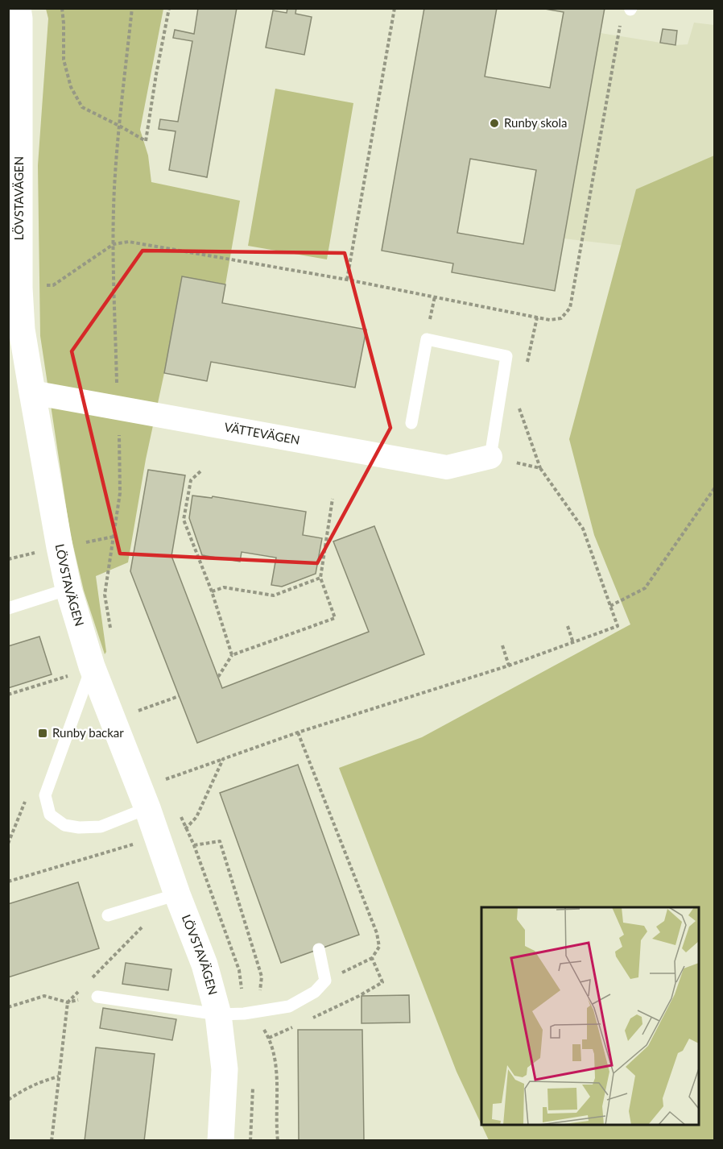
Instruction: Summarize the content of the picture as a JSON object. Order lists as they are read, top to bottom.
{
  "streets": {
    "street": ["LÖVSTAVÄGEN", "VÄTTEVÄGEN"]
  },
  "crossings": [
    ["LÖVSTAVÄGEN", "VÄTTEVÄGEN"]
  ],
  "places": {
    "other": ["Runby skola"],
    "transit": ["Runby backar"]
  }
}
